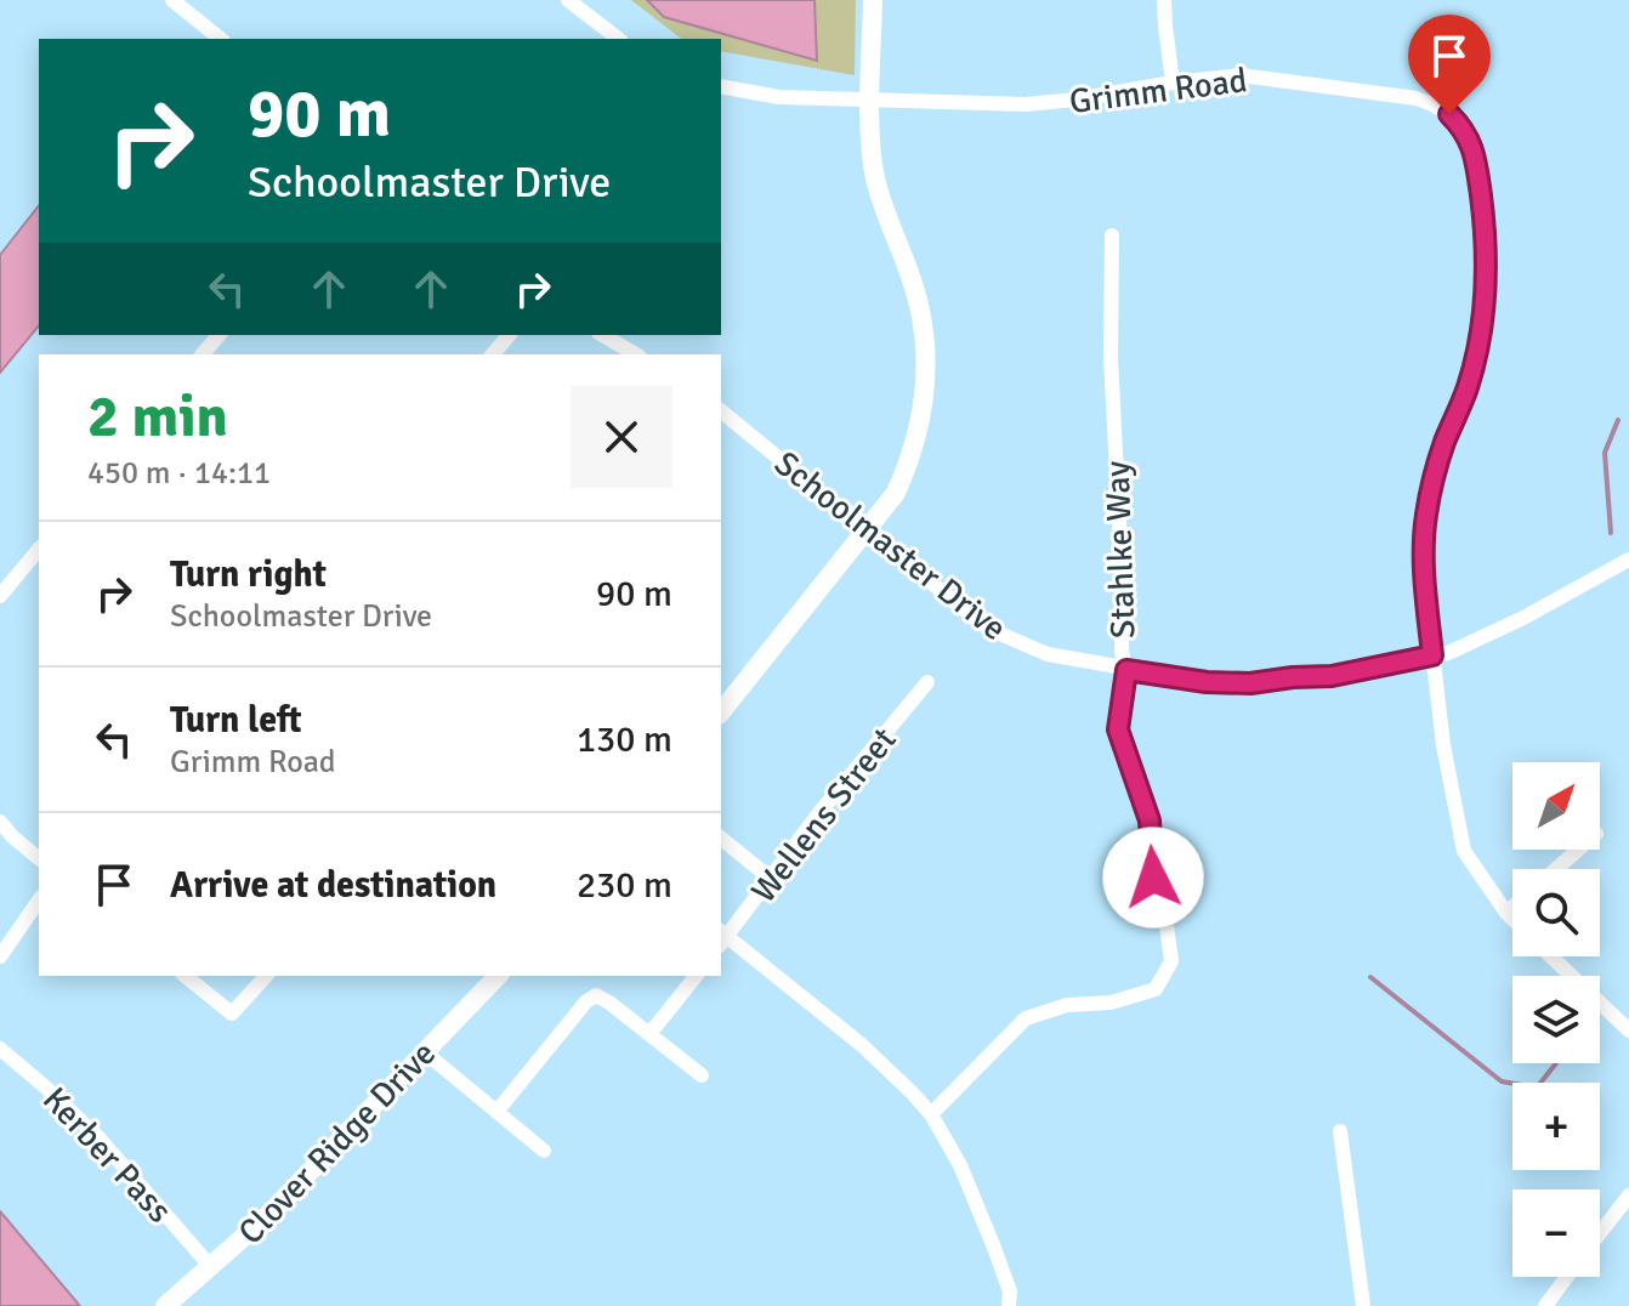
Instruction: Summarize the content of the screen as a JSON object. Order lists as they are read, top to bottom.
{
  "streets": {
    "street": [
      "Grimm Road",
      "Schoolmaster Drive",
      "Stahlke Way",
      "Wellens Street",
      "Clover Ridge Drive",
      "Kerber Pass"
    ]
  },
  "crossings": [
    ["Grimm Road", "Schoolmaster Drive"],
    ["Schoolmaster Drive", "Stahlke Way"],
    ["Clover Ridge Drive", "Kerber Pass"]
  ],
  "north": "top right",
  "page": {
    "turn": ["90 m", "Schoolmaster Drive"],
    "heading": ["2 min", "450 m · 14:11"],
    "list": [
      {
        "name": "Turn right",
        "note": "Schoolmaster Drive",
        "value": "90 m"
      },
      {
        "name": "Turn left",
        "note": "Grimm Road",
        "value": "130 m"
      },
      {
        "name": "Arrive at destination",
        "value": "230 m"
      }
    ],
    "map_buttons": ["+", "−"]
  }
}
